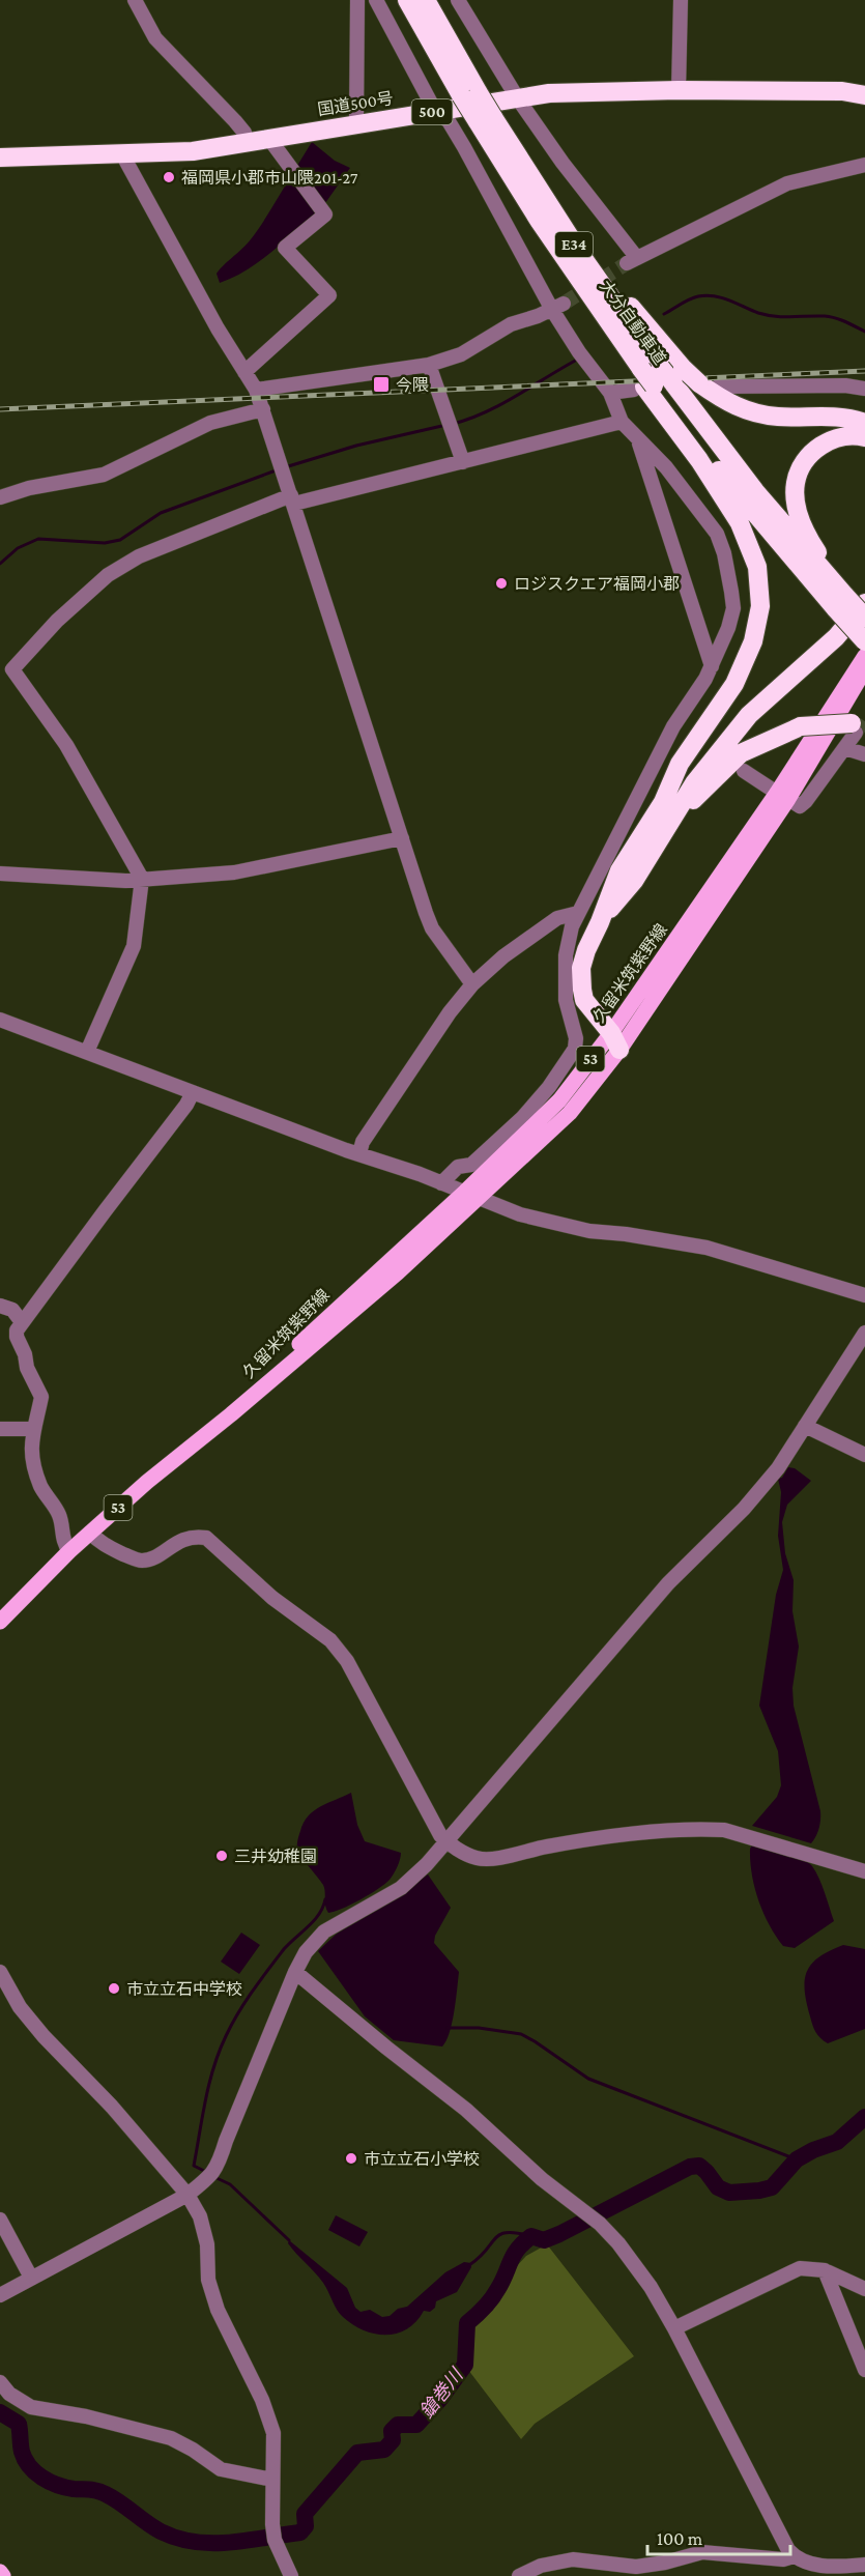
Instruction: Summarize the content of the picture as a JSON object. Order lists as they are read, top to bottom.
{
  "streets": {
    "highway": [
      "国道500号",
      "500",
      "E34",
      "大分自動車道"
    ],
    "main road": ["久留米筑紫野線", "53"]
  },
  "water": ["鎗巻川"],
  "places": {
    "other": [
      "福岡県小郡市山隈201-27",
      "ロジスクエア福岡小郡",
      "三井幼稚園",
      "市立立石中学校",
      "市立立石小学校"
    ],
    "transit": ["今隈"]
  },
  "scale_bar": "100 m"
}
